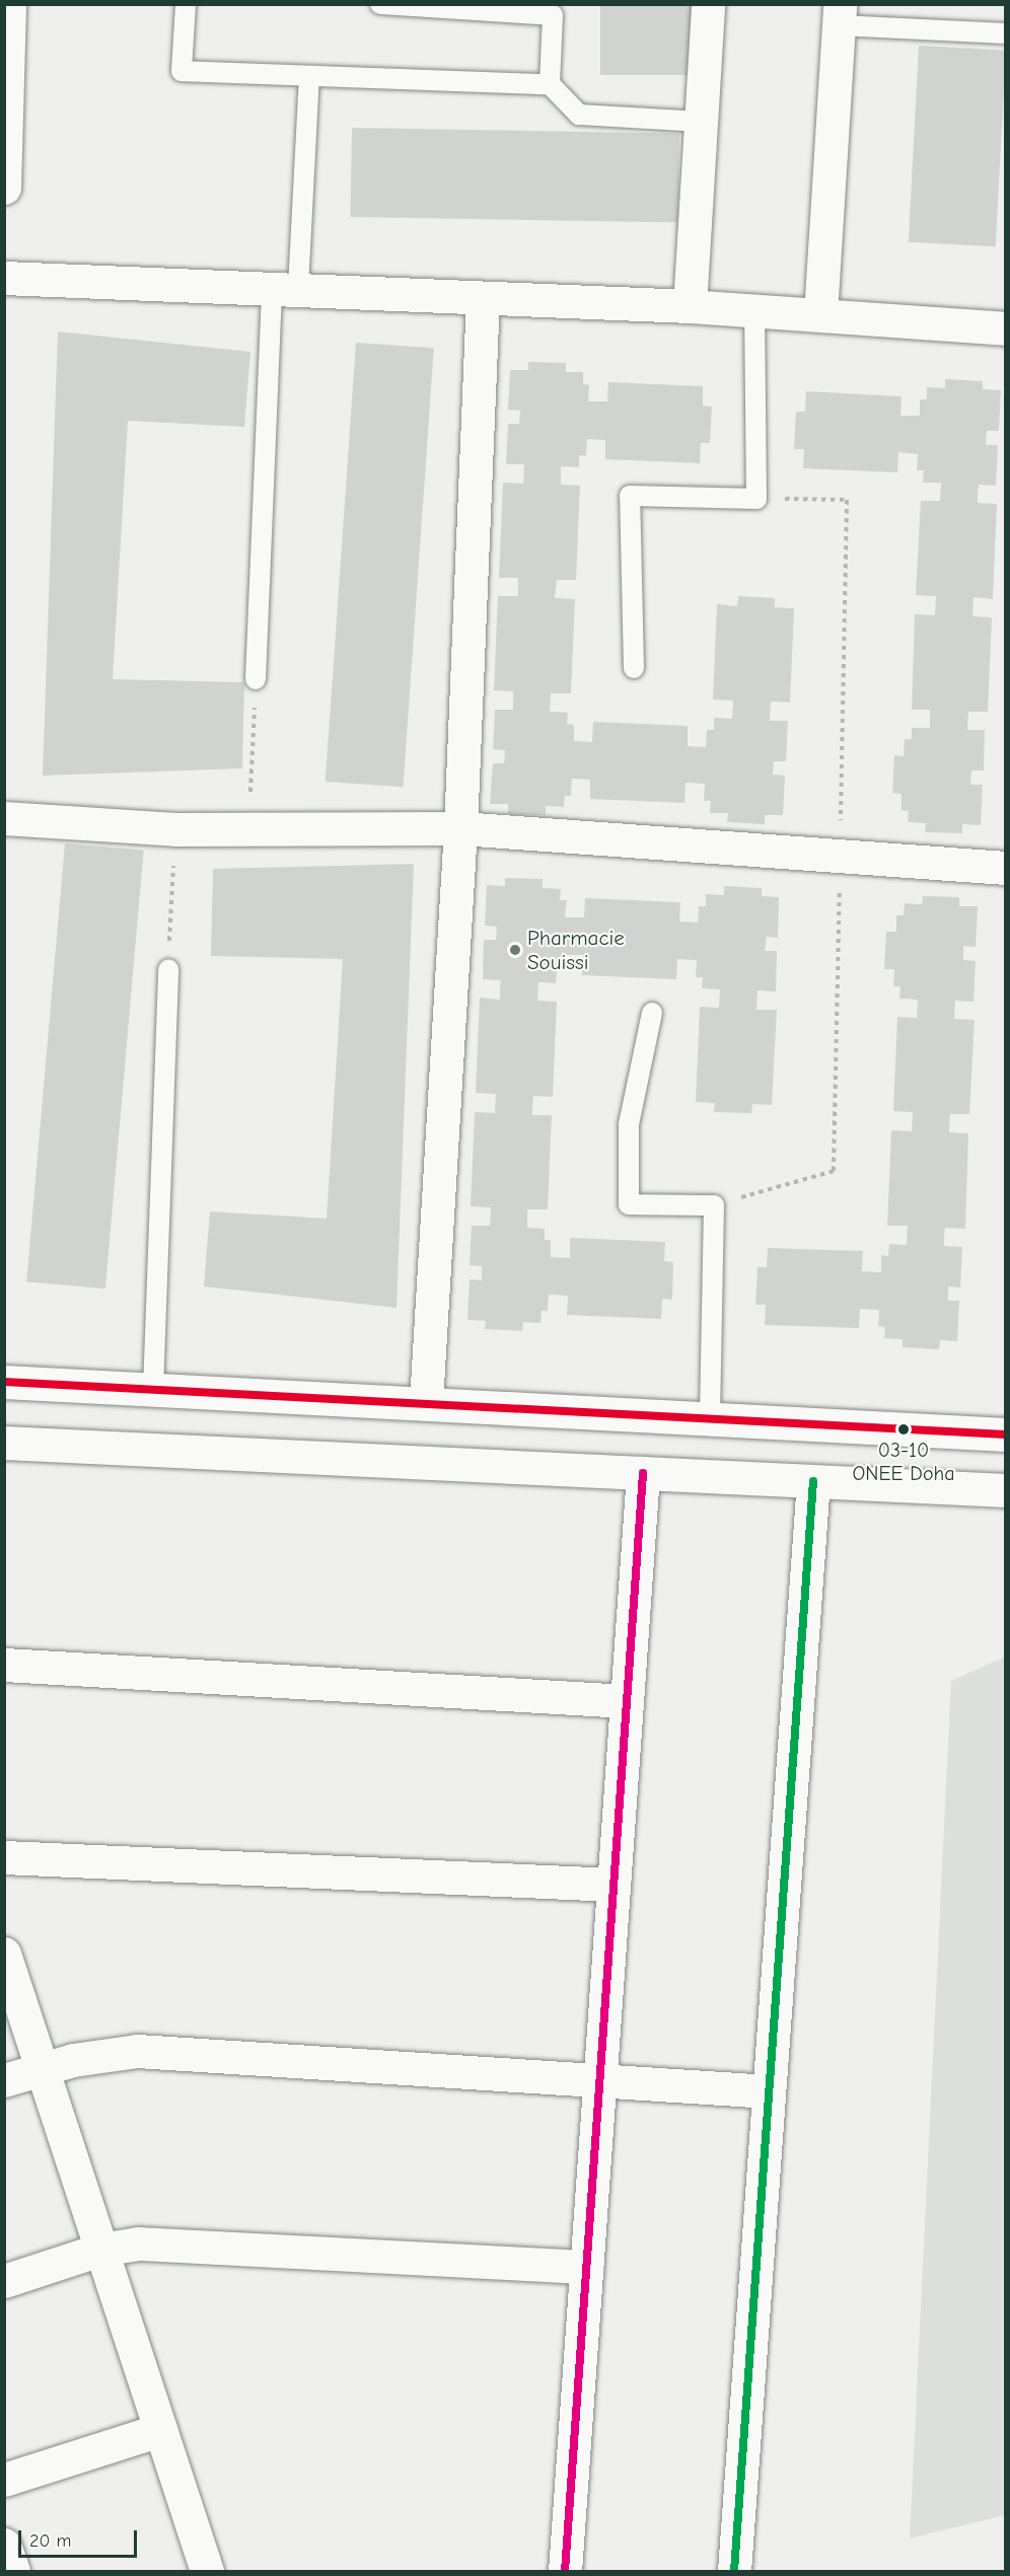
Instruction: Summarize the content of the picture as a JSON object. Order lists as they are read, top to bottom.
{
  "places": ["Pharmacie Souissi", "03-10 ONEE Doha"],
  "scale_bar": "20 m"
}
